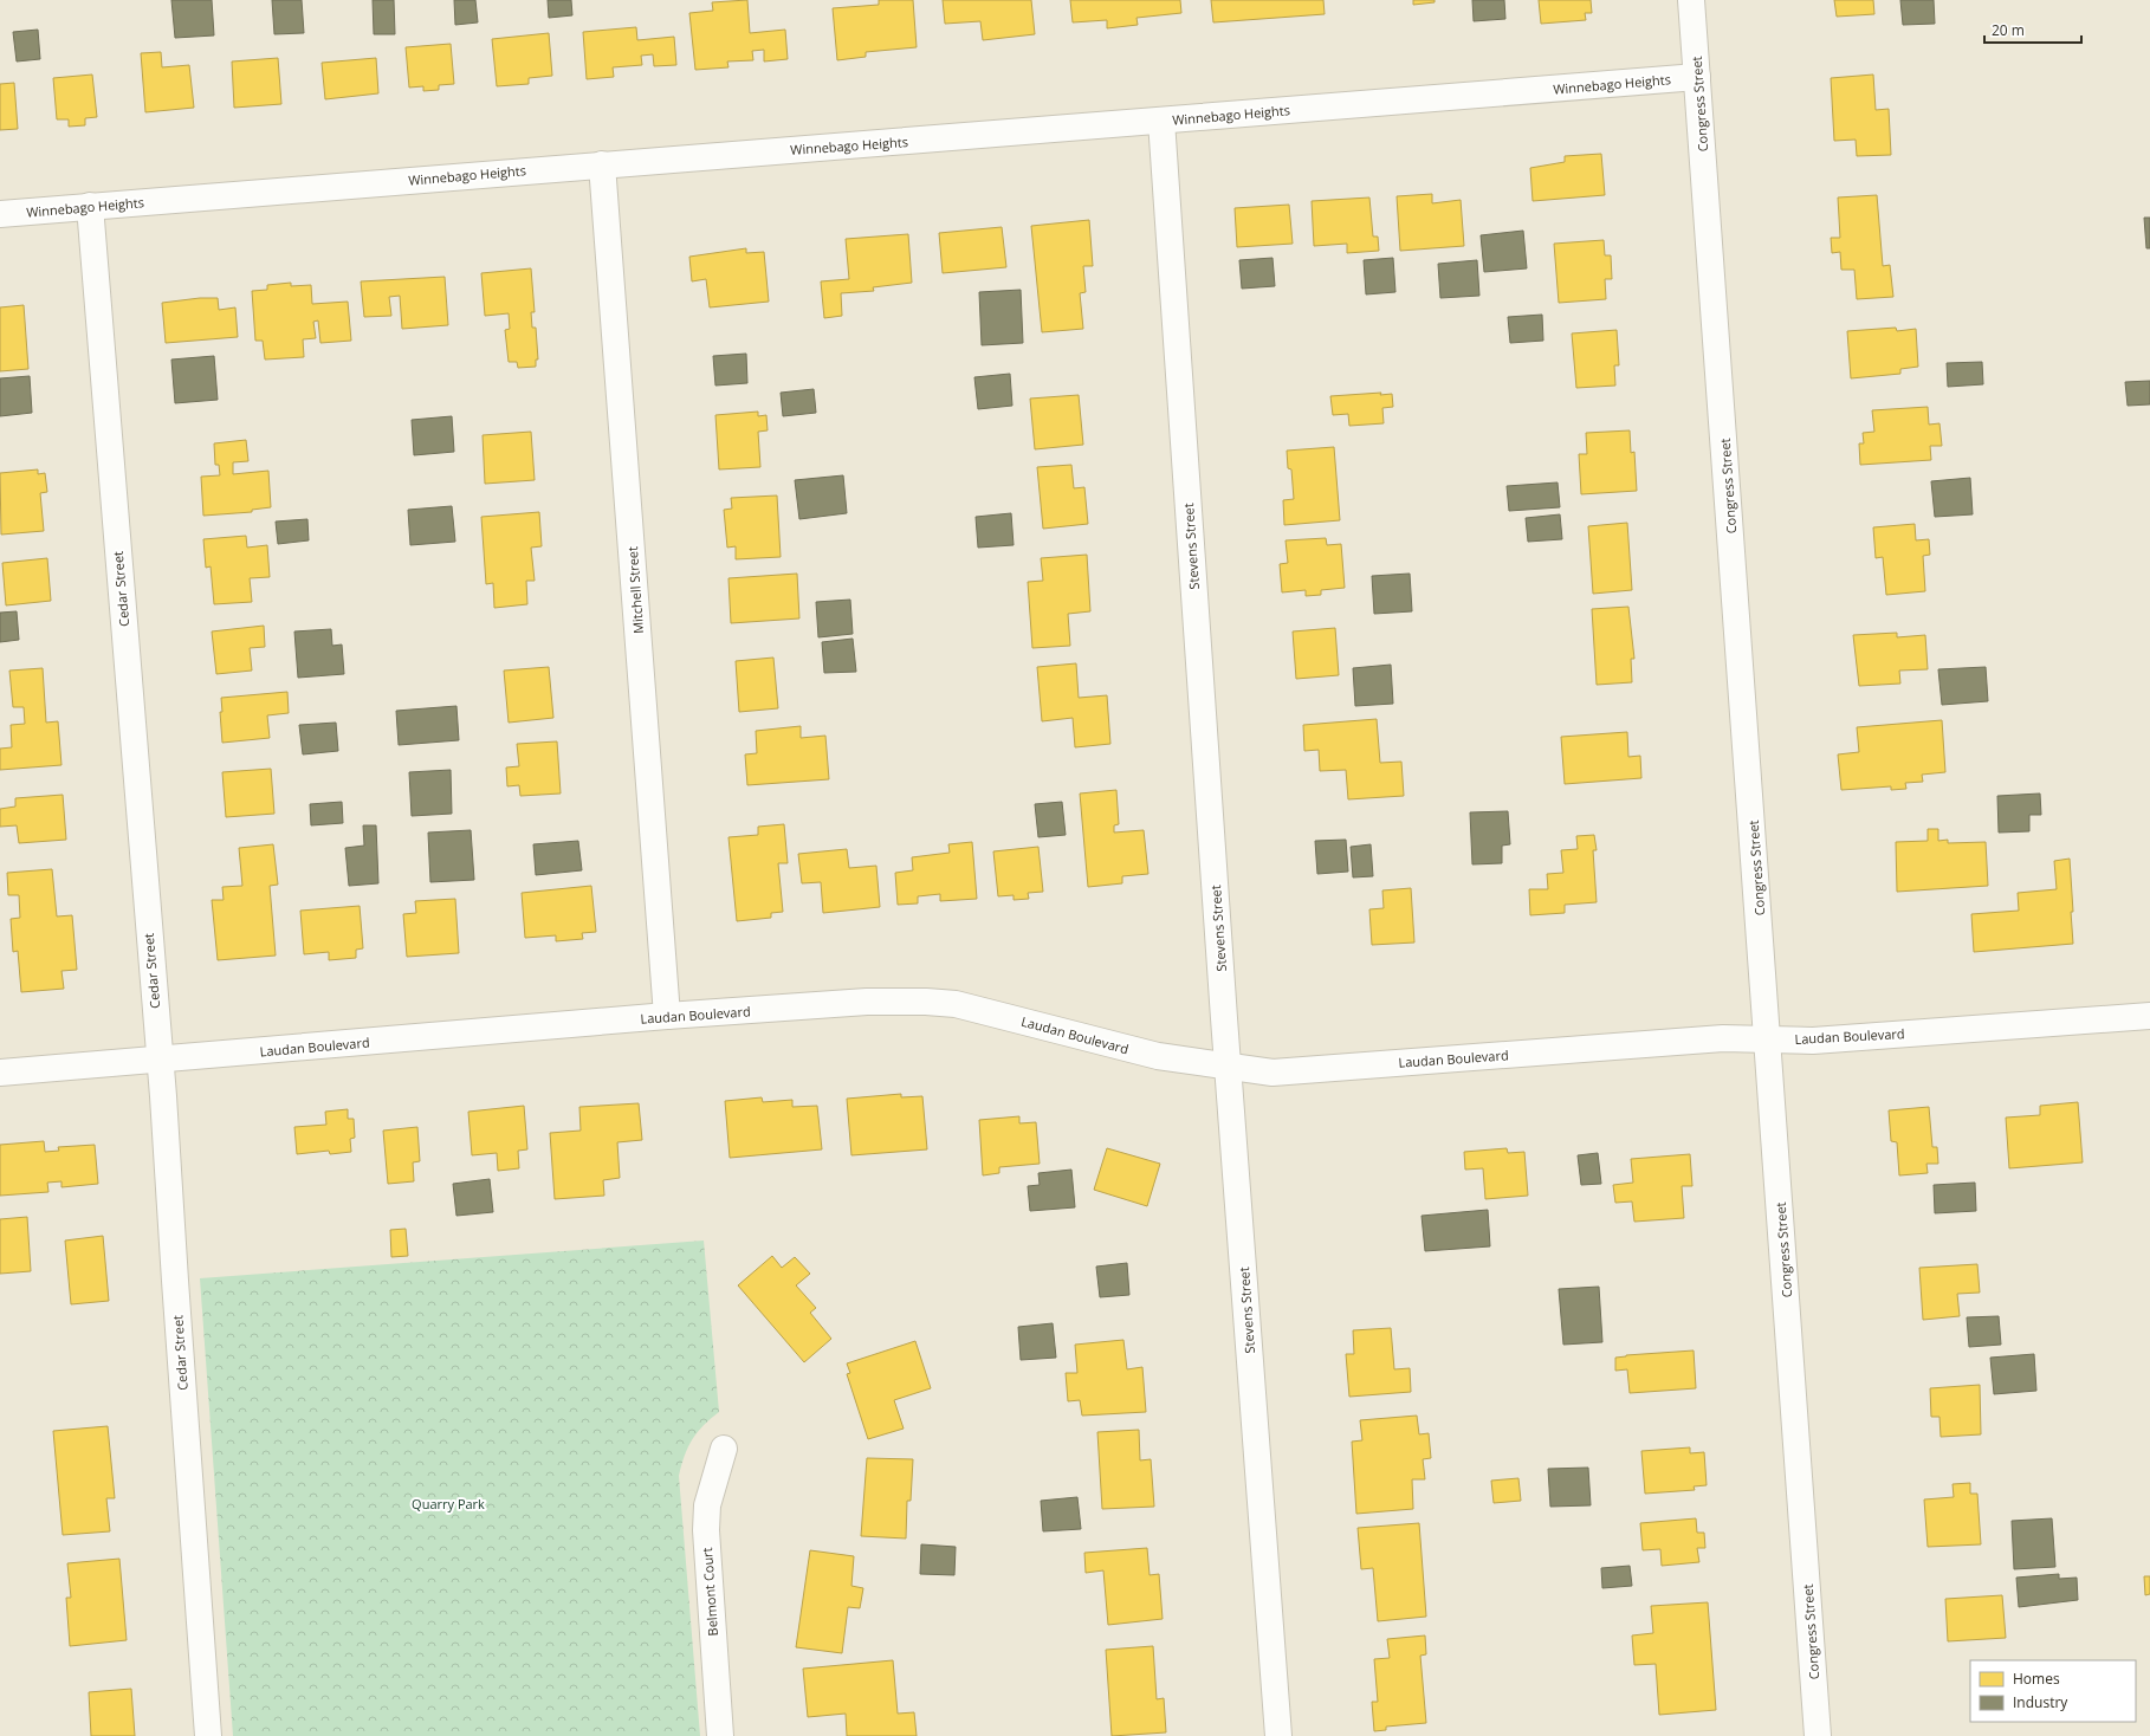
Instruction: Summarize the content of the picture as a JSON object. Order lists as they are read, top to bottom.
{
  "streets": {
    "street": [
      "Winnebago Heights",
      "Congress Street",
      "Stevens Street",
      "Cedar Street",
      "Mitchell Street",
      "Laudan Boulevard",
      "Belmont Court"
    ]
  },
  "crossings": [
    ["Winnebago Heights", "Congress Street"],
    ["Winnebago Heights", "Stevens Street"],
    ["Winnebago Heights", "Cedar Street"],
    ["Winnebago Heights", "Mitchell Street"],
    ["Congress Street", "Laudan Boulevard"],
    ["Stevens Street", "Laudan Boulevard"],
    ["Cedar Street", "Laudan Boulevard"],
    ["Mitchell Street", "Laudan Boulevard"]
  ],
  "parks": ["Quarry Park"],
  "legend": ["Homes", "Industry"],
  "scale_bar": "20 m"
}
